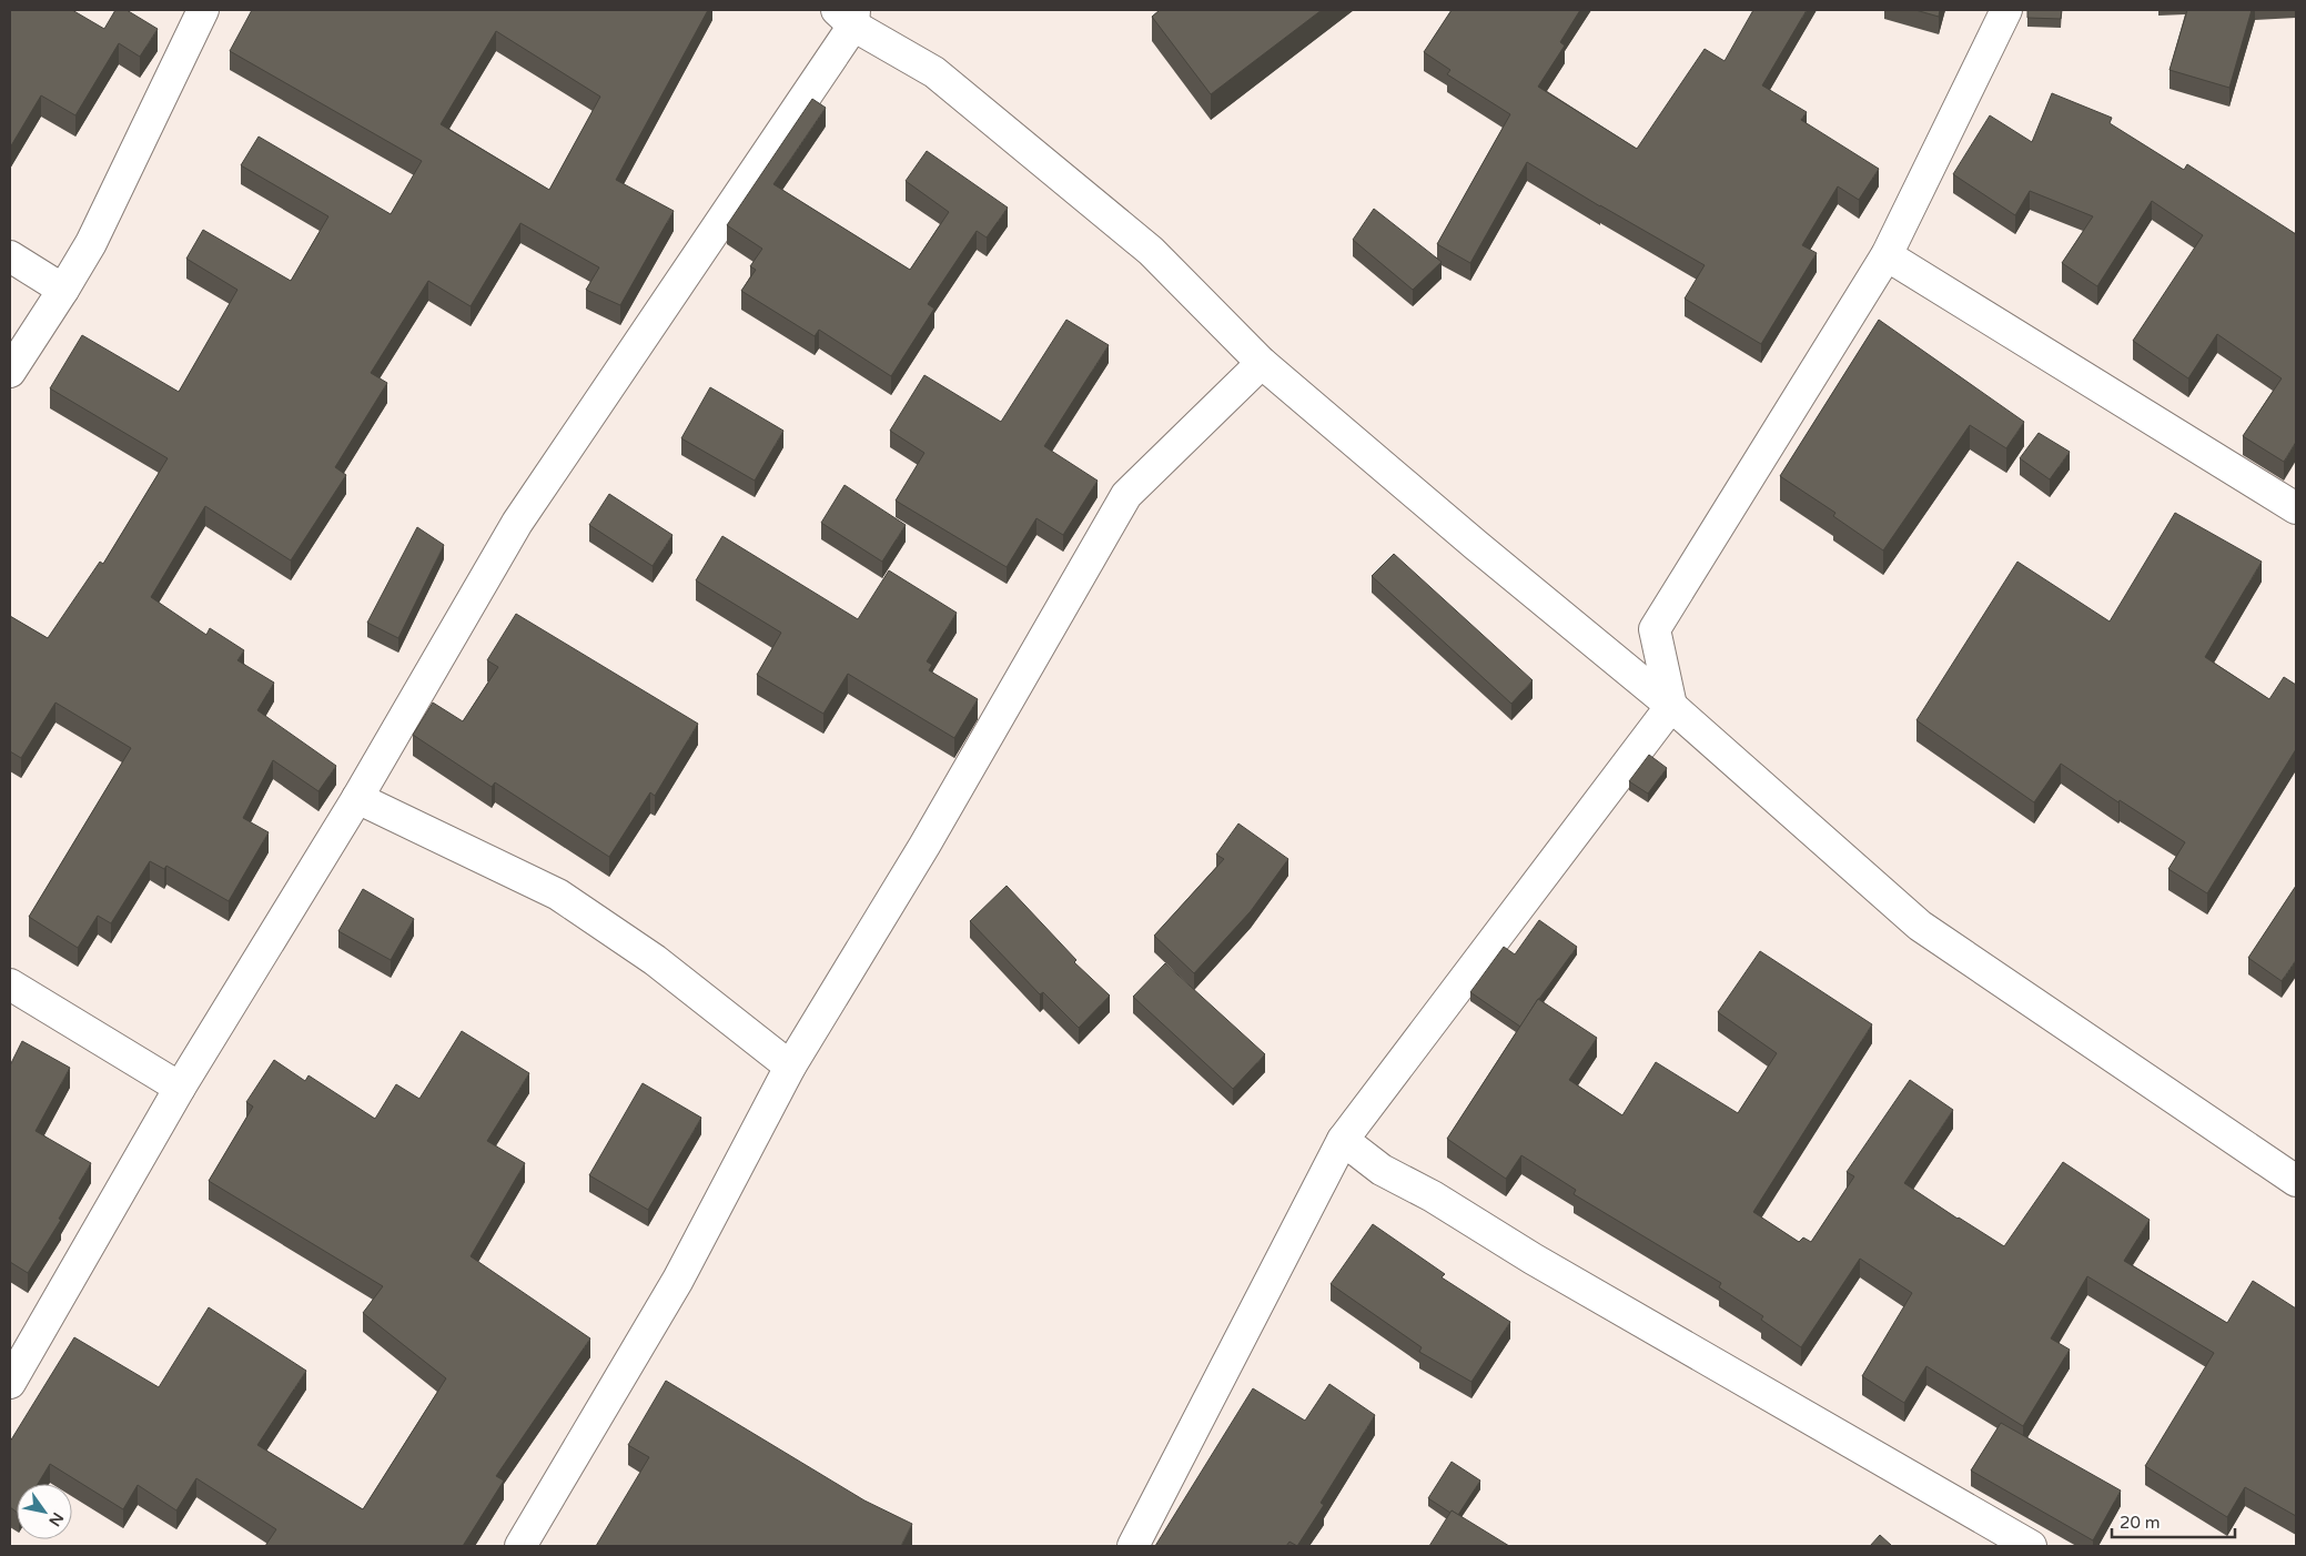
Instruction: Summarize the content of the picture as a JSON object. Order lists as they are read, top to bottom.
{
  "scale_bar": "20 m",
  "north": "bottom right"
}
